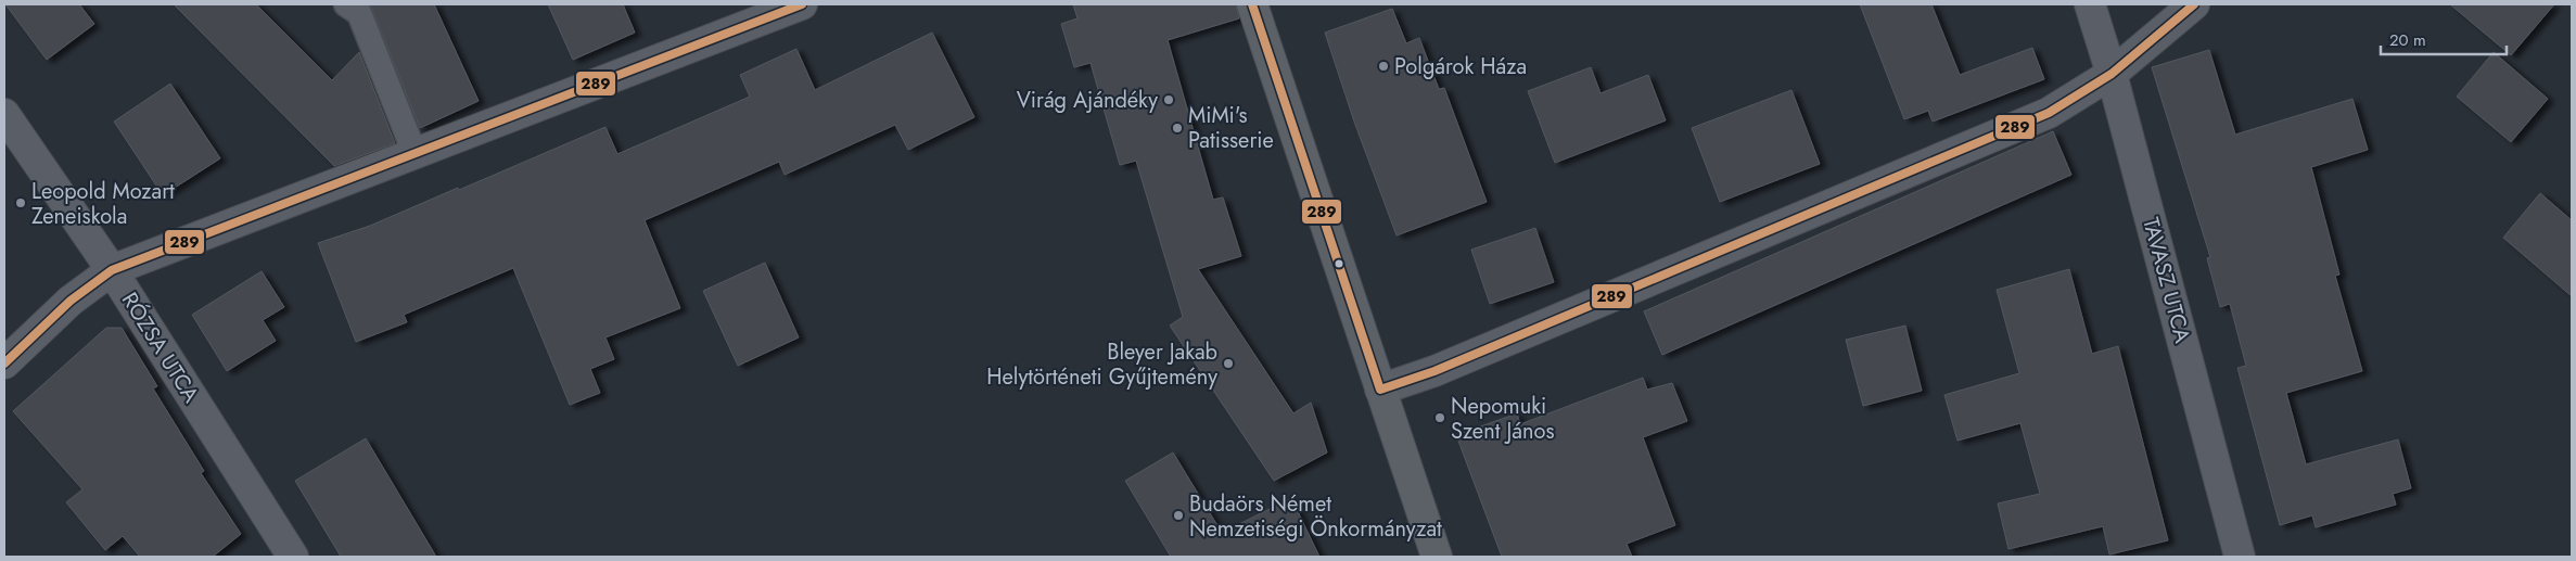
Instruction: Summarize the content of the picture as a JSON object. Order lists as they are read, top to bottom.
{
  "streets": {
    "street": ["TAVASZ UTCA", "RÓZSA UTCA"]
  },
  "places": [
    "Polgárok Háza",
    "Virág Ajándéky",
    "MiMi's Patisserie",
    "Leopold Mozart Zeneiskola",
    "Bleyer Jakab Helytörténeti Gyűjtemény",
    "Nepomuki Szent János",
    "Budaörs Német Nemzetiségi Önkormányzat"
  ],
  "lines": ["transit line 289"],
  "scale_bar": "20 m"
}
